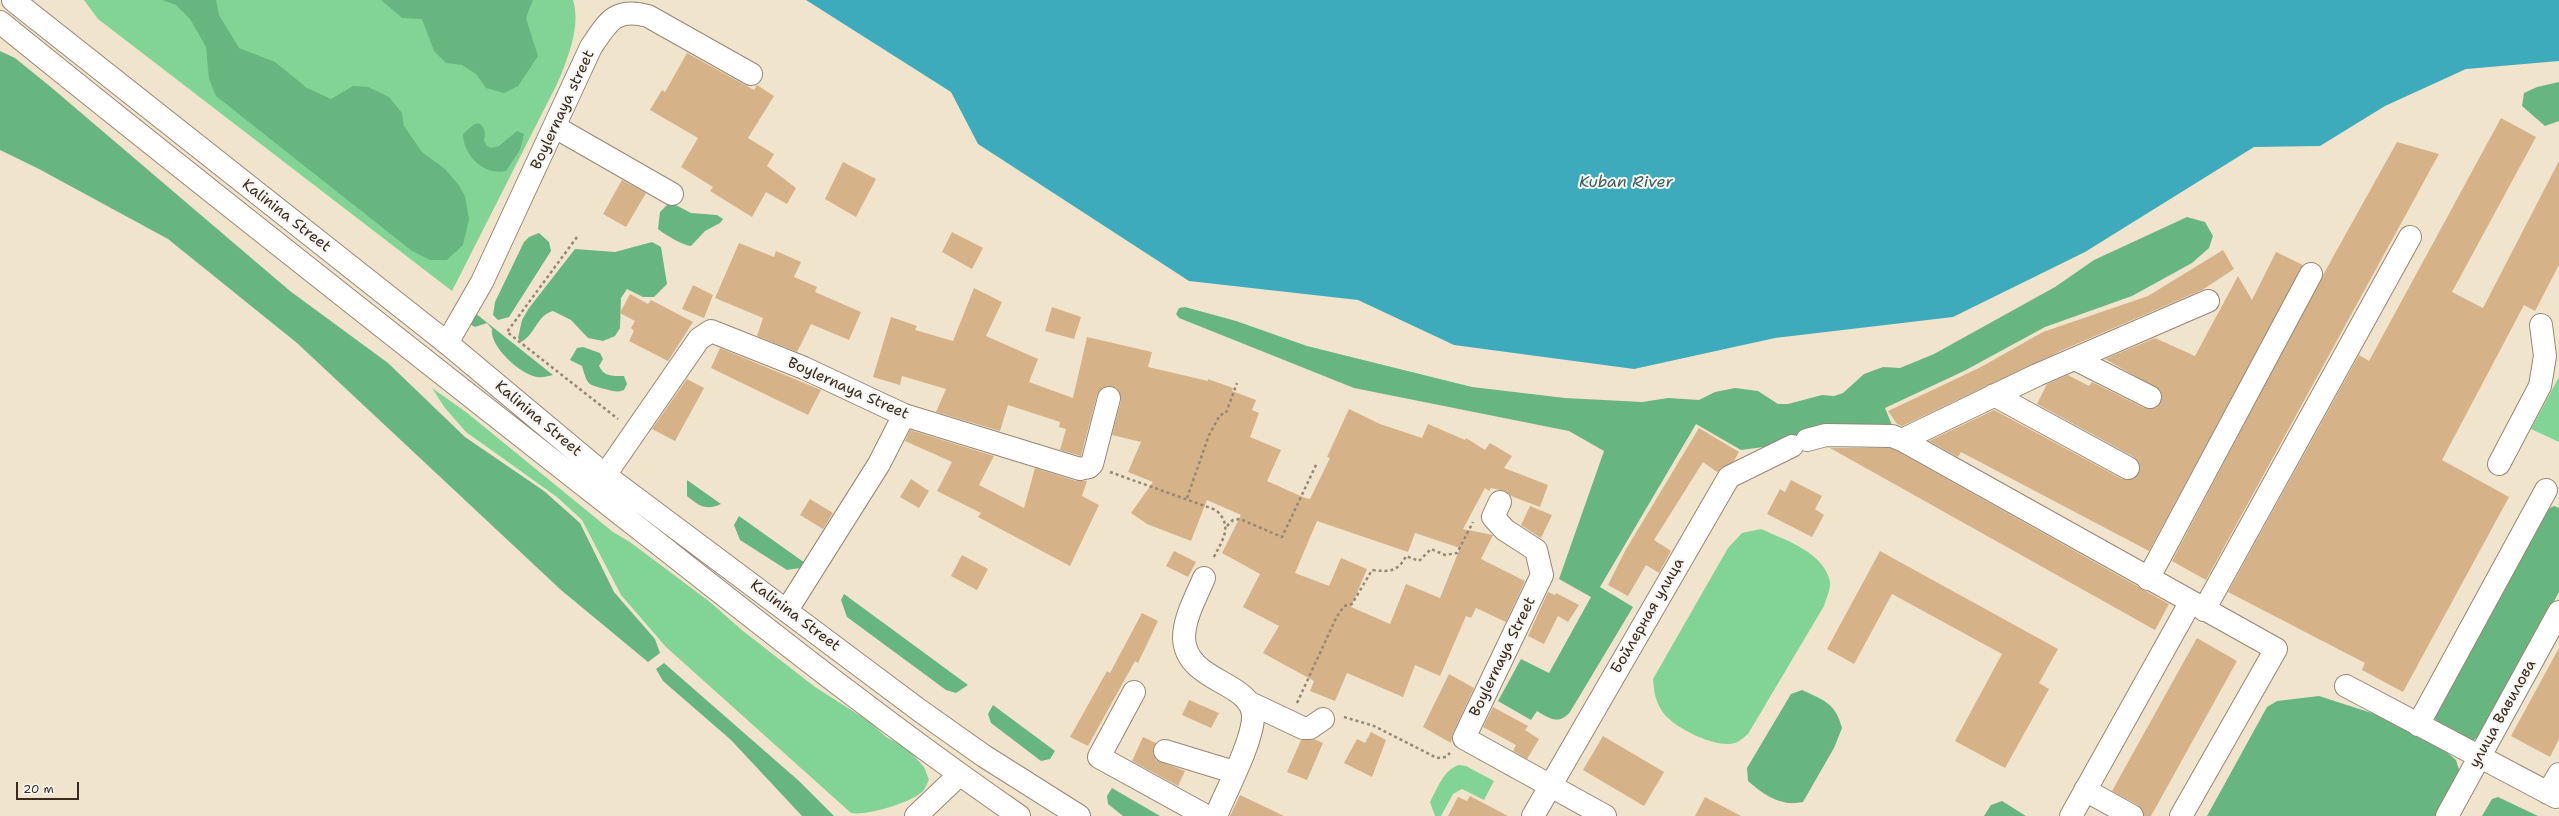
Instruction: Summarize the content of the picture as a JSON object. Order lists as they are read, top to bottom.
{
  "streets": {
    "main road": [
      "Boylernaya street",
      "Kalinina Street",
      "Boylernaya Street",
      "Бойлерная улица",
      "улица Вавилова"
    ]
  },
  "crossings": [
    ["Boylernaya street", "Kalinina Street"],
    ["Kalinina Street", "Boylernaya Street"]
  ],
  "water": ["Kuban River"],
  "scale_bar": "20 m"
}
